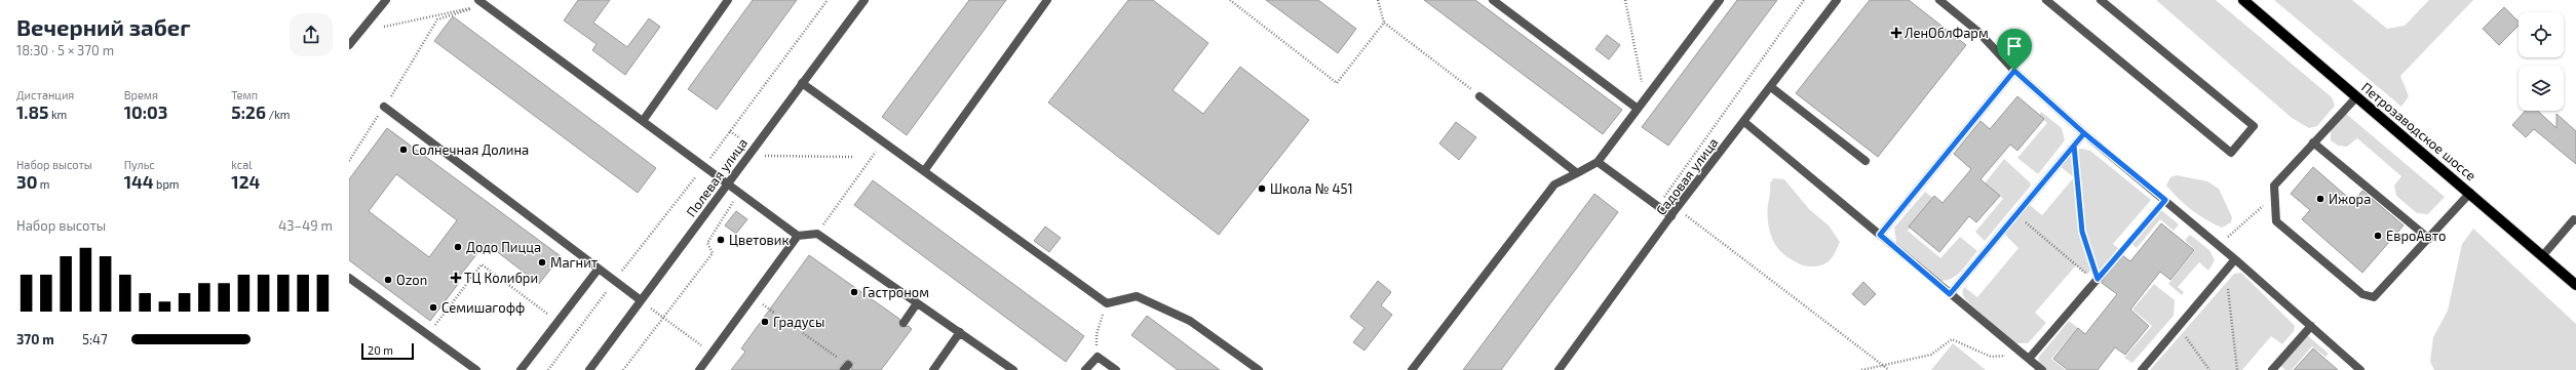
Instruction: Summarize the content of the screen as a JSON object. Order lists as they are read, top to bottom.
{
  "streets": {
    "main road": ["Петрозаводское шоссе"],
    "street": ["Садовая улица", "Полевая улица"]
  },
  "places": {
    "health": ["ЛенОблФарм", "ТЦ Колибри"],
    "other": [
      "Солнечная Долина",
      "Школа № 451",
      "Ижора",
      "ЕвроАвто",
      "Цветовик",
      "Додо Пицца",
      "Магнит",
      "Ozon",
      "Гастроном",
      "Семишагофф",
      "Градусы"
    ]
  },
  "scale_bar": "20 m",
  "page": {
    "heading": ["Вечерний забег", "18:30 · 5 × 370 m"],
    "stats": [
      ["Дистанция", "1.85 km"],
      ["Время", "10:03"],
      ["Темп", "5:26 /km"],
      ["Набор высоты", "30 m"],
      ["Пульс", "144 bpm"],
      ["kcal", "124"]
    ],
    "chart": ["Набор высоты", "43–49 m"],
    "list": [
      {
        "name": "370 m",
        "note": "5:47"
      }
    ],
    "scale": "20 m"
  }
}
